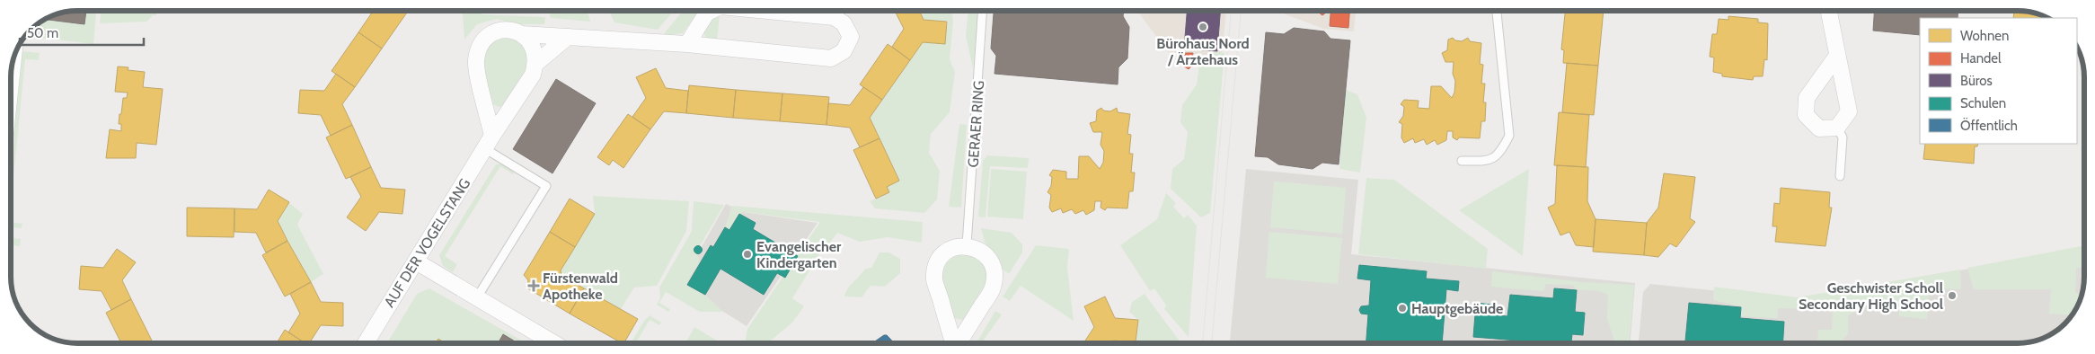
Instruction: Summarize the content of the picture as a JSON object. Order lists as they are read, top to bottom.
{
  "streets": {
    "street": ["AUF DER VOGELSTANG"],
    "lane": ["GERAER RING"]
  },
  "places": {
    "other": [
      "Bürohaus Nord / Ärztehaus",
      "Evangelischer Kindergarten",
      "Geschwister Scholl Secondary High School",
      "Hauptgebäude"
    ],
    "health": ["Fürstenwald Apotheke"]
  },
  "legend": [
    "Wohnen",
    "Handel",
    "Büros",
    "Schulen",
    "Öffentlich"
  ],
  "scale_bar": "50 m"
}
